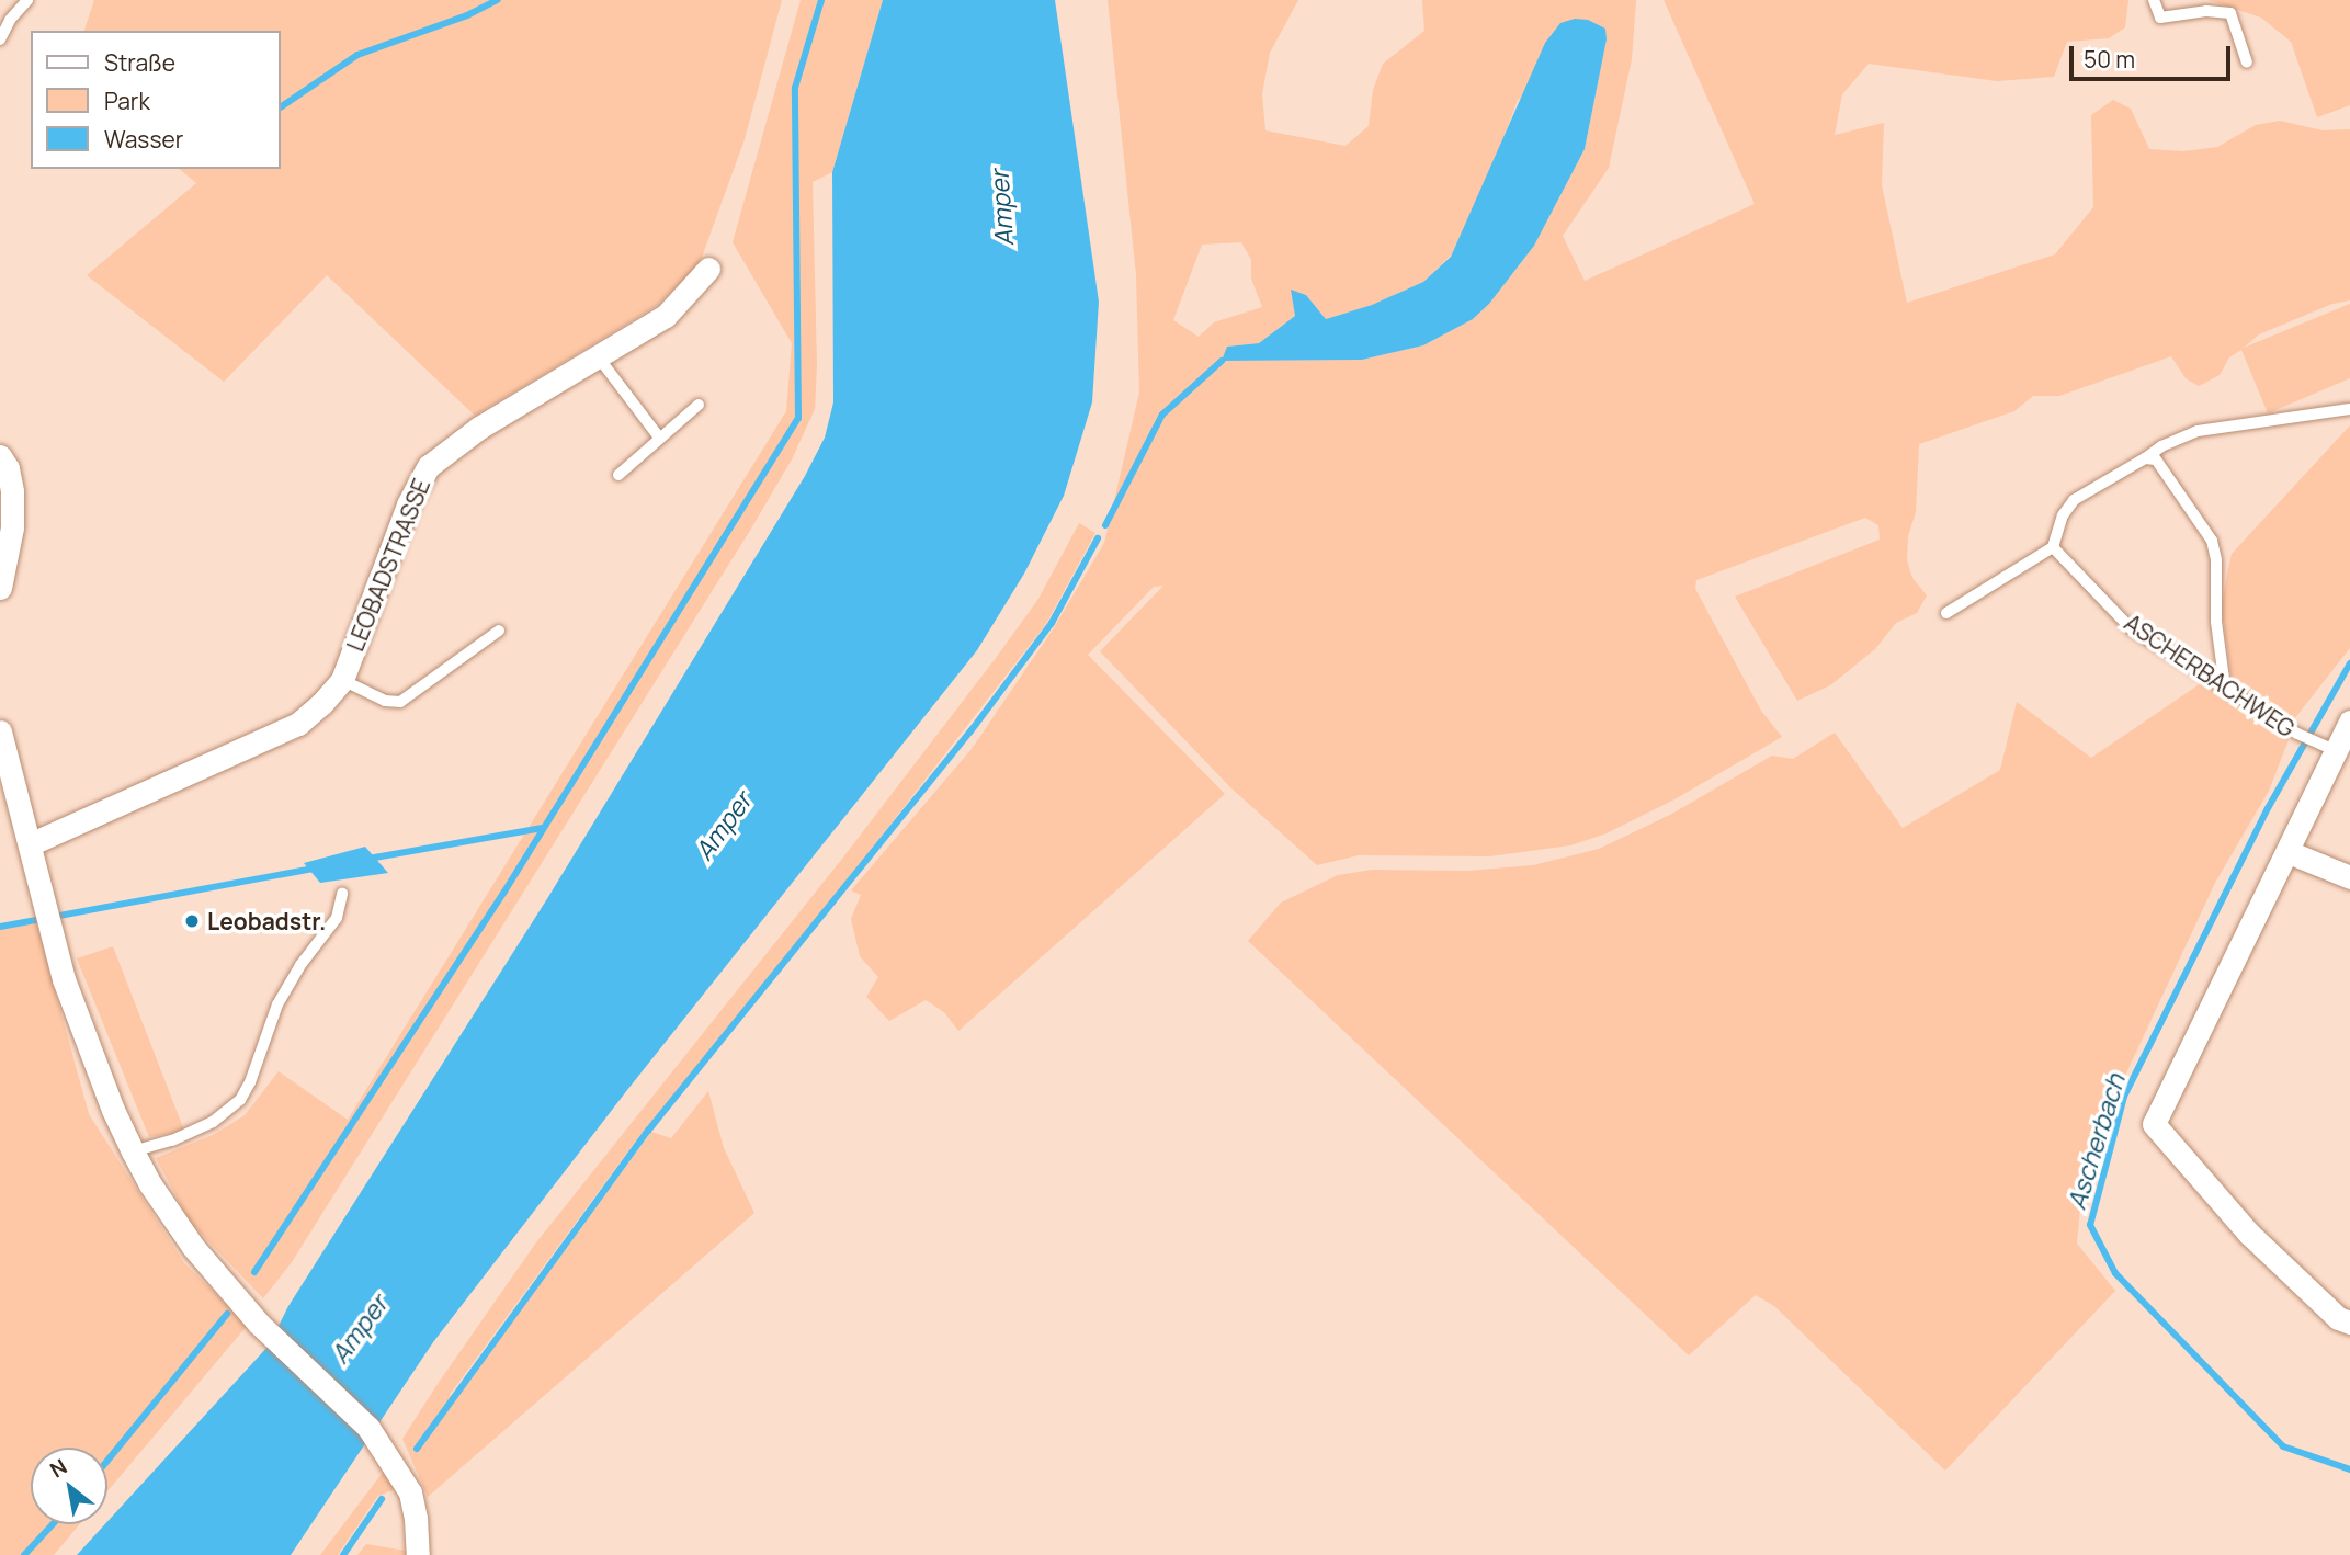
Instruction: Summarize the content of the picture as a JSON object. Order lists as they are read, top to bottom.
{
  "streets": {
    "street": ["LEOBADSTRASSE"],
    "lane": ["ASCHERBACHWEG"]
  },
  "water": ["Amper", "Ascherbach"],
  "places": ["Leobadstr."],
  "legend": ["Straße", "Park", "Wasser"],
  "scale_bar": "50 m",
  "north": "top left"
}
